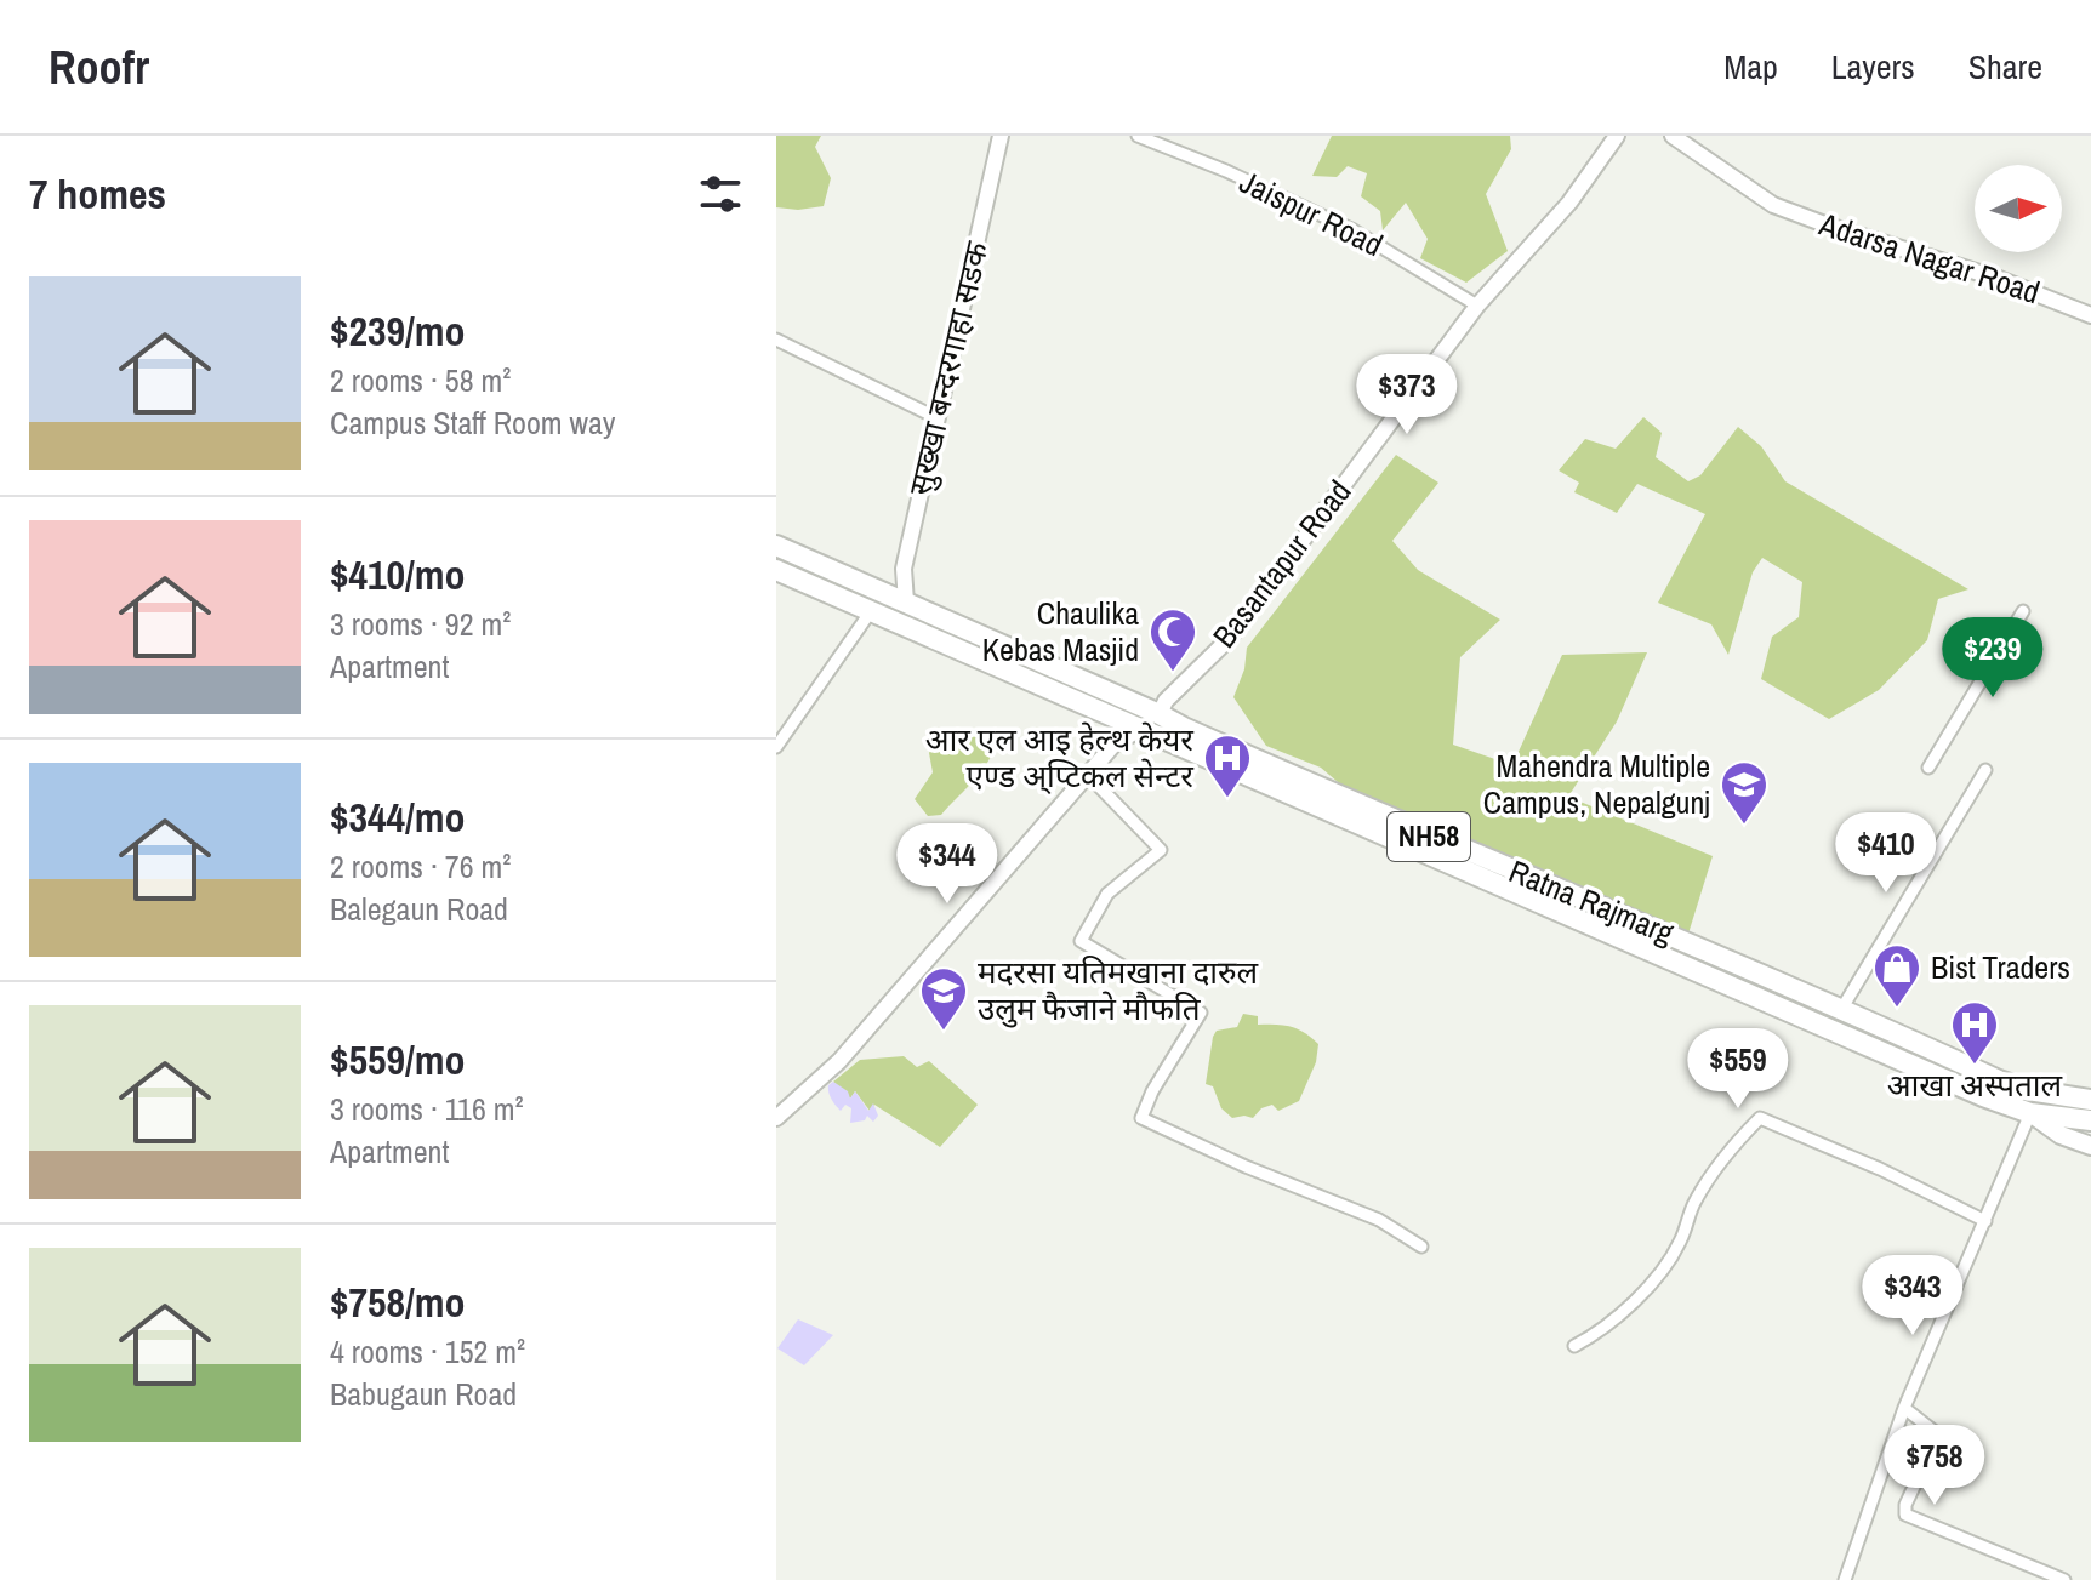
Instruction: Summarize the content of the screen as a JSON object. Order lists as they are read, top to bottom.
{
  "streets": {
    "highway": ["NH58", "Ratna Rajmarg"],
    "street": [
      "Jaispur Road",
      "Adarsa Nagar Road",
      "सुख्खा बन्दरगाहा सडक",
      "Basantapur Road"
    ]
  },
  "crossings": [
    ["Jaispur Road", "Basantapur Road"],
    ["सुख्खा बन्दरगाहा सडक", "Ratna Rajmarg"],
    ["Basantapur Road", "Ratna Rajmarg"]
  ],
  "places": {
    "mosque": ["Chaulika Kebas Masjid"],
    "hospital": ["आर एल आइ हेल्थ केयर एण्ड अ्प्टिकल सेन्टर", "आखा अस्पताल"],
    "school or university": ["Mahendra Multiple Campus, Nepalgunj", "मदरसा यतिमखाना दारुल उलुम फैजाने माैफति"],
    "shop": ["Bist Traders"]
  },
  "north": "right",
  "page": {
    "header": "Roofr",
    "nav": ["Map", "Layers", "Share"],
    "heading": "7 homes",
    "list": [
      {
        "name": "$239/mo",
        "note": "2 rooms · 58 m² · Campus Staff Room way"
      },
      {
        "name": "$410/mo",
        "note": "3 rooms · 92 m² · Apartment"
      },
      {
        "name": "$344/mo",
        "note": "2 rooms · 76 m² · Balegaun Road"
      },
      {
        "name": "$559/mo",
        "note": "3 rooms · 116 m² · Apartment"
      },
      {
        "name": "$758/mo",
        "note": "4 rooms · 152 m² · Babugaun Road"
      }
    ],
    "price": [
      "$373",
      "$239",
      "$410",
      "$344",
      "$559",
      "$343",
      "$758"
    ]
  }
}
